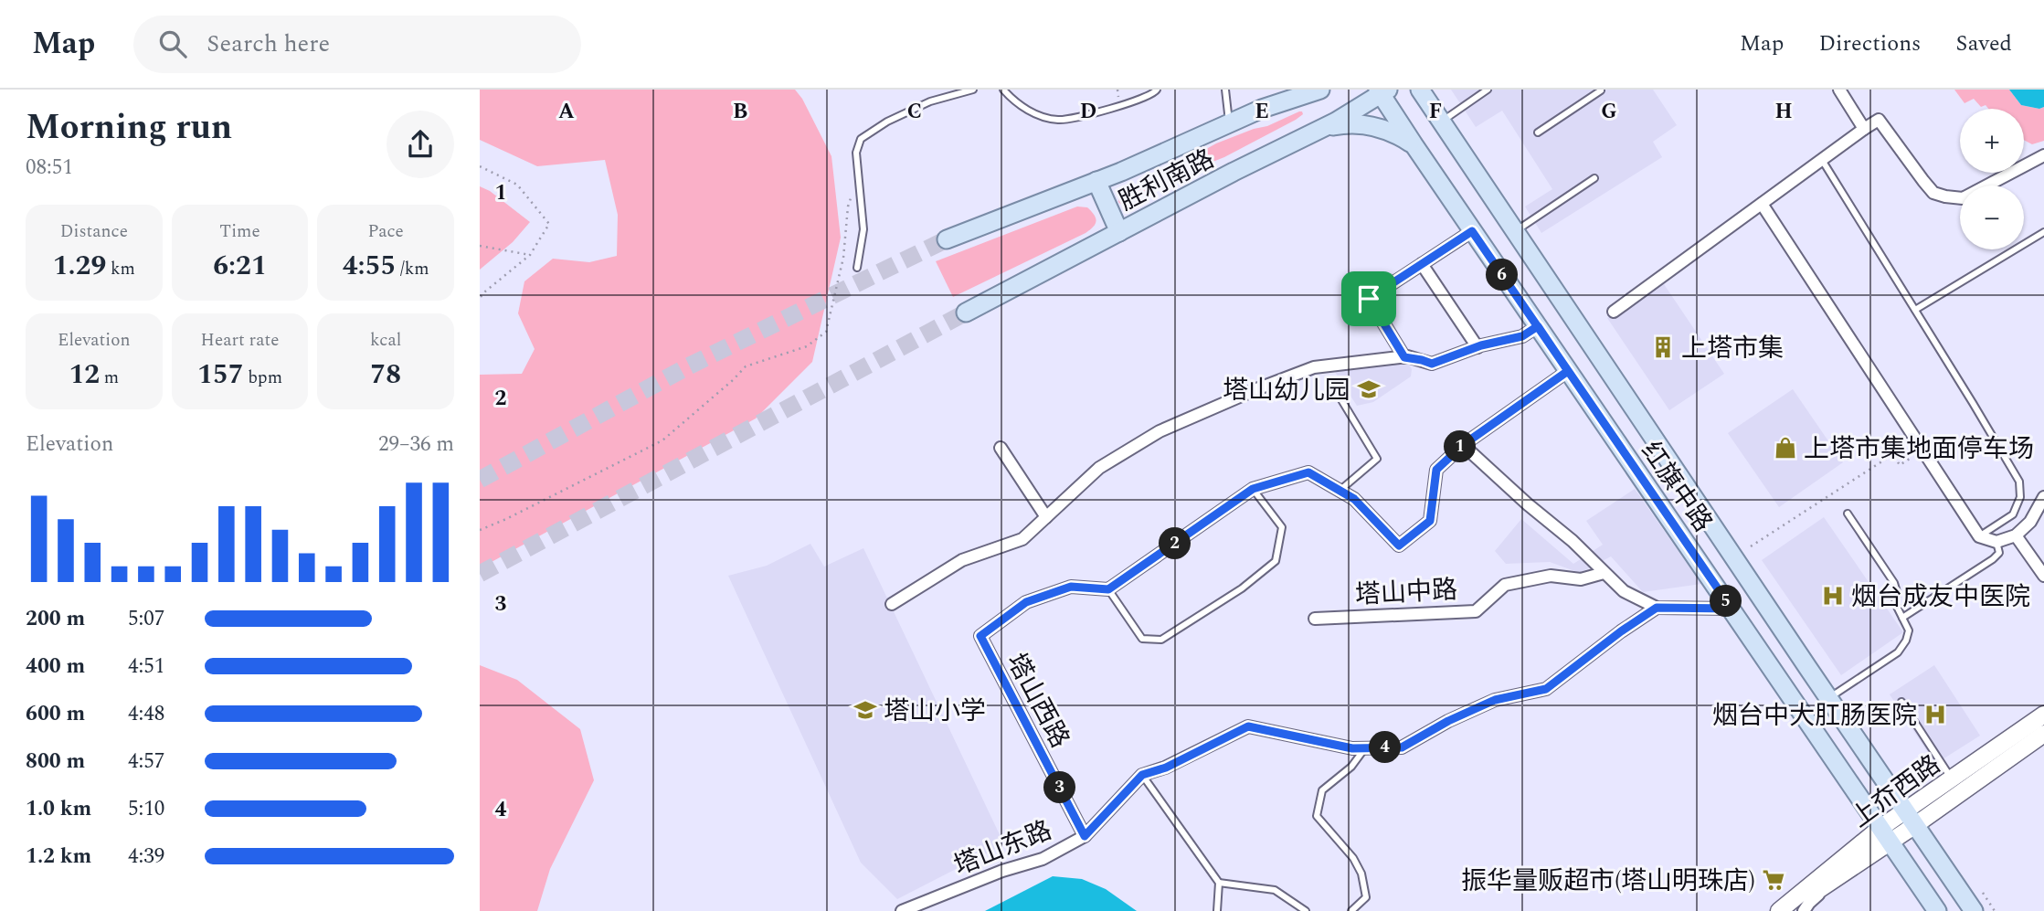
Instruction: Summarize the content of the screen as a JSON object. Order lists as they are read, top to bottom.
{
  "streets": {
    "main road": ["胜利南路", "红旗中路"],
    "street": [
      "塔山中路",
      "塔山西路",
      "上夼西路",
      "塔山东路"
    ]
  },
  "crossings": [
    ["胜利南路", "红旗中路"],
    ["红旗中路", "上夼西路"],
    ["塔山西路", "塔山东路"]
  ],
  "places": {
    "building": ["上塔市集"],
    "school or university": ["塔山幼儿园", "塔山小学"],
    "shop": ["上塔市集地面停车场"],
    "hospital": ["烟台成友中医院", "烟台中大肛肠医院"],
    "supermarket": ["振华量贩超市(塔山明珠店)"]
  },
  "page": {
    "header": "Map",
    "search": "Search here",
    "nav": ["Map", "Directions", "Saved"],
    "heading": ["Morning run", "08:51"],
    "map_buttons": ["+", "−"],
    "stats": [
      ["Distance", "1.29 km"],
      ["Time", "6:21"],
      ["Pace", "4:55 /km"],
      ["Elevation", "12 m"],
      ["Heart rate", "157 bpm"],
      ["kcal", "78"]
    ],
    "pins": [
      "6",
      "1",
      "2",
      "5",
      "4",
      "3"
    ],
    "chart": ["Elevation", "29–36 m"],
    "list": [
      {
        "name": "200 m",
        "note": "5:07"
      },
      {
        "name": "400 m",
        "note": "4:51"
      },
      {
        "name": "600 m",
        "note": "4:48"
      },
      {
        "name": "800 m",
        "note": "4:57"
      },
      {
        "name": "1.0 km",
        "note": "5:10"
      },
      {
        "name": "1.2 km",
        "note": "4:39"
      }
    ]
  },
  "grid": {
    "columns": [
      "A",
      "B",
      "C",
      "D",
      "E",
      "F",
      "G",
      "H"
    ],
    "rows": [
      "1",
      "2",
      "3",
      "4"
    ]
  }
}
